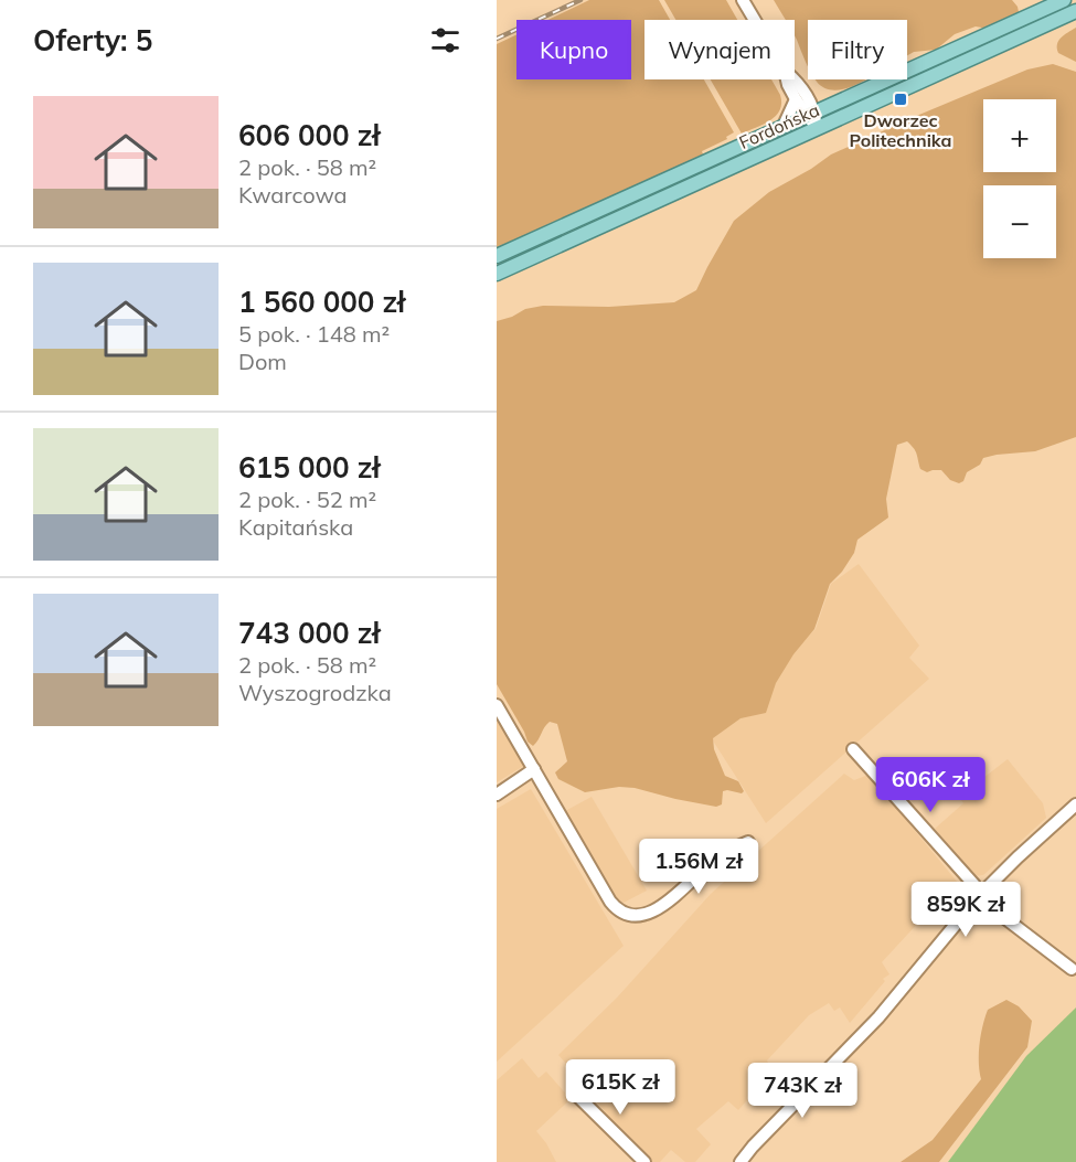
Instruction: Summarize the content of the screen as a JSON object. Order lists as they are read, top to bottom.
{
  "streets": {
    "main road": ["Fordońska"]
  },
  "places": {
    "transit": ["Dworzec Politechnika"]
  },
  "page": {
    "heading": "Oferty: 5",
    "chip": ["Kupno", "Wynajem", "Filtry"],
    "list": [
      {
        "name": "606 000 zł",
        "note": "2 pok. · 58 m² · Kwarcowa"
      },
      {
        "name": "1 560 000 zł",
        "note": "5 pok. · 148 m² · Dom"
      },
      {
        "name": "615 000 zł",
        "note": "2 pok. · 52 m² · Kapitańska"
      },
      {
        "name": "743 000 zł",
        "note": "2 pok. · 58 m² · Wyszogrodzka"
      }
    ],
    "map_buttons": ["+", "−"],
    "price": [
      "606K zł",
      "1.56M zł",
      "859K zł",
      "615K zł",
      "743K zł"
    ]
  }
}
